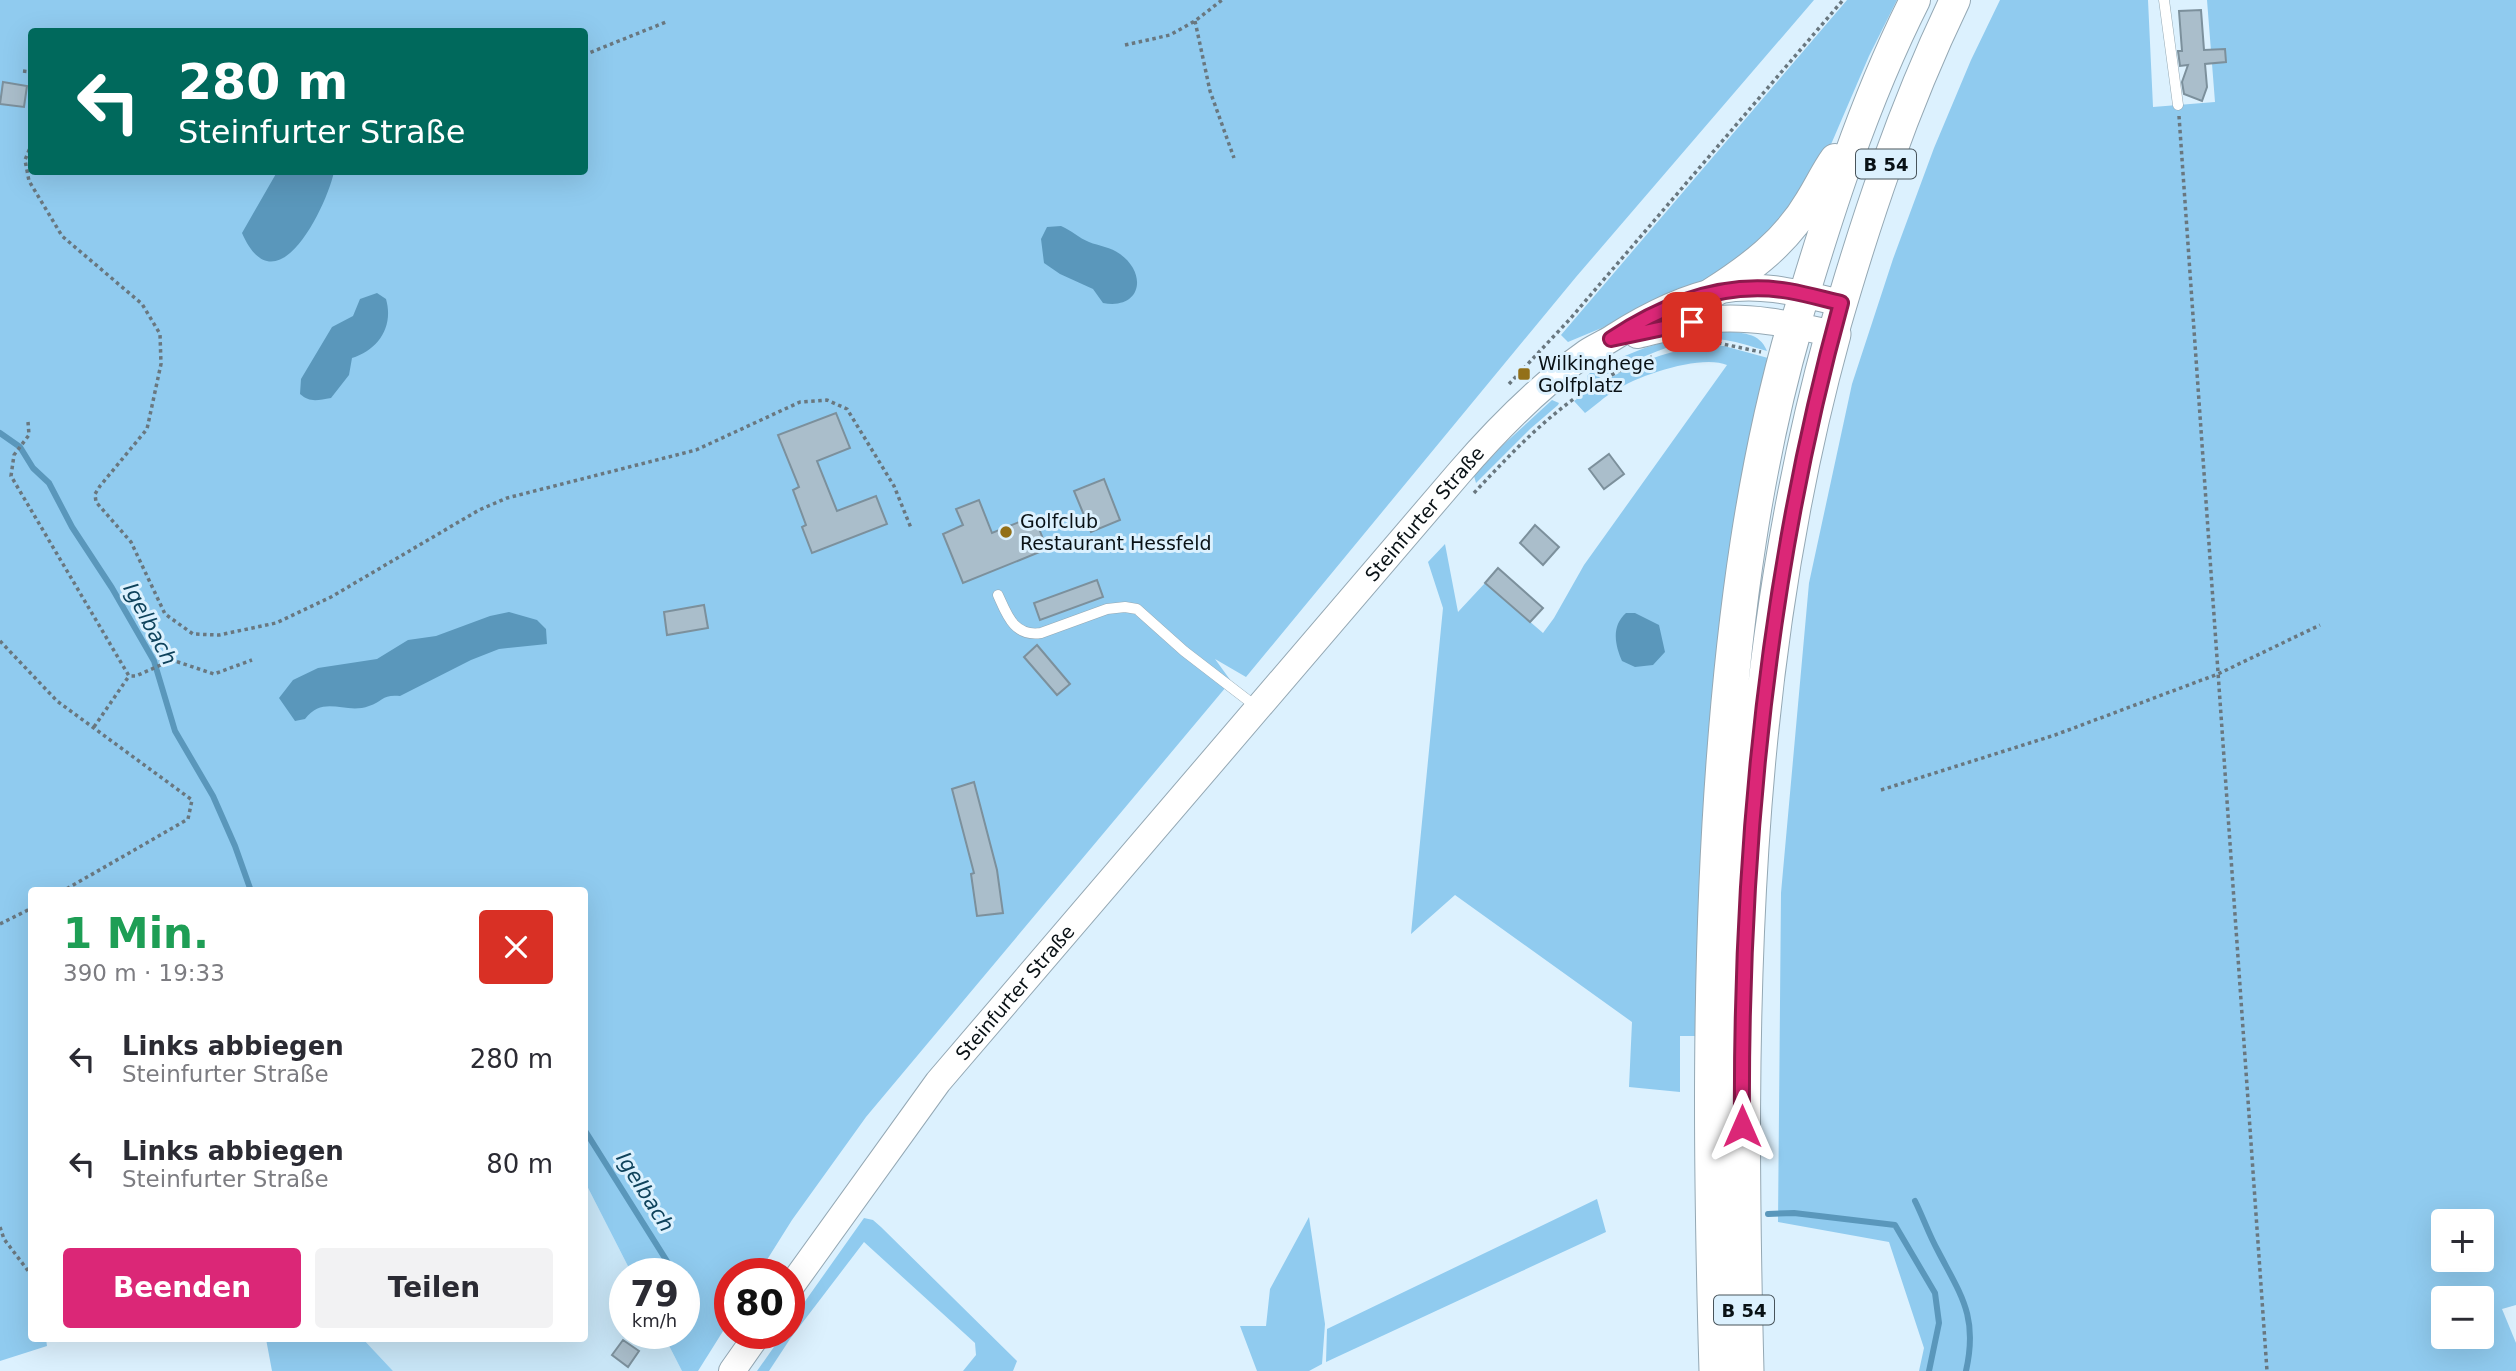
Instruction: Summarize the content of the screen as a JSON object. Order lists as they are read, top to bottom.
{
  "streets": {
    "highway": ["B 54"],
    "main road": ["Steinfurter Straße"]
  },
  "crossings": [
    ["B 54", "Steinfurter Straße"]
  ],
  "water": ["Igelbach"],
  "places": {
    "transit": ["Wilkinghege Golfplatz"],
    "other": ["Golfclub Restaurant Hessfeld"]
  },
  "page": {
    "turn": ["280 m", "Steinfurter Straße"],
    "heading": ["1 Min.", "390 m · 19:33"],
    "list": [
      {
        "name": "Links abbiegen",
        "note": "Steinfurter Straße",
        "value": "280 m"
      },
      {
        "name": "Links abbiegen",
        "note": "Steinfurter Straße",
        "value": "80 m"
      }
    ],
    "map_buttons": ["+", "−"],
    "buttons": ["Beenden", "Teilen"],
    "speed": "79 km/h",
    "limit": "80"
  }
}
